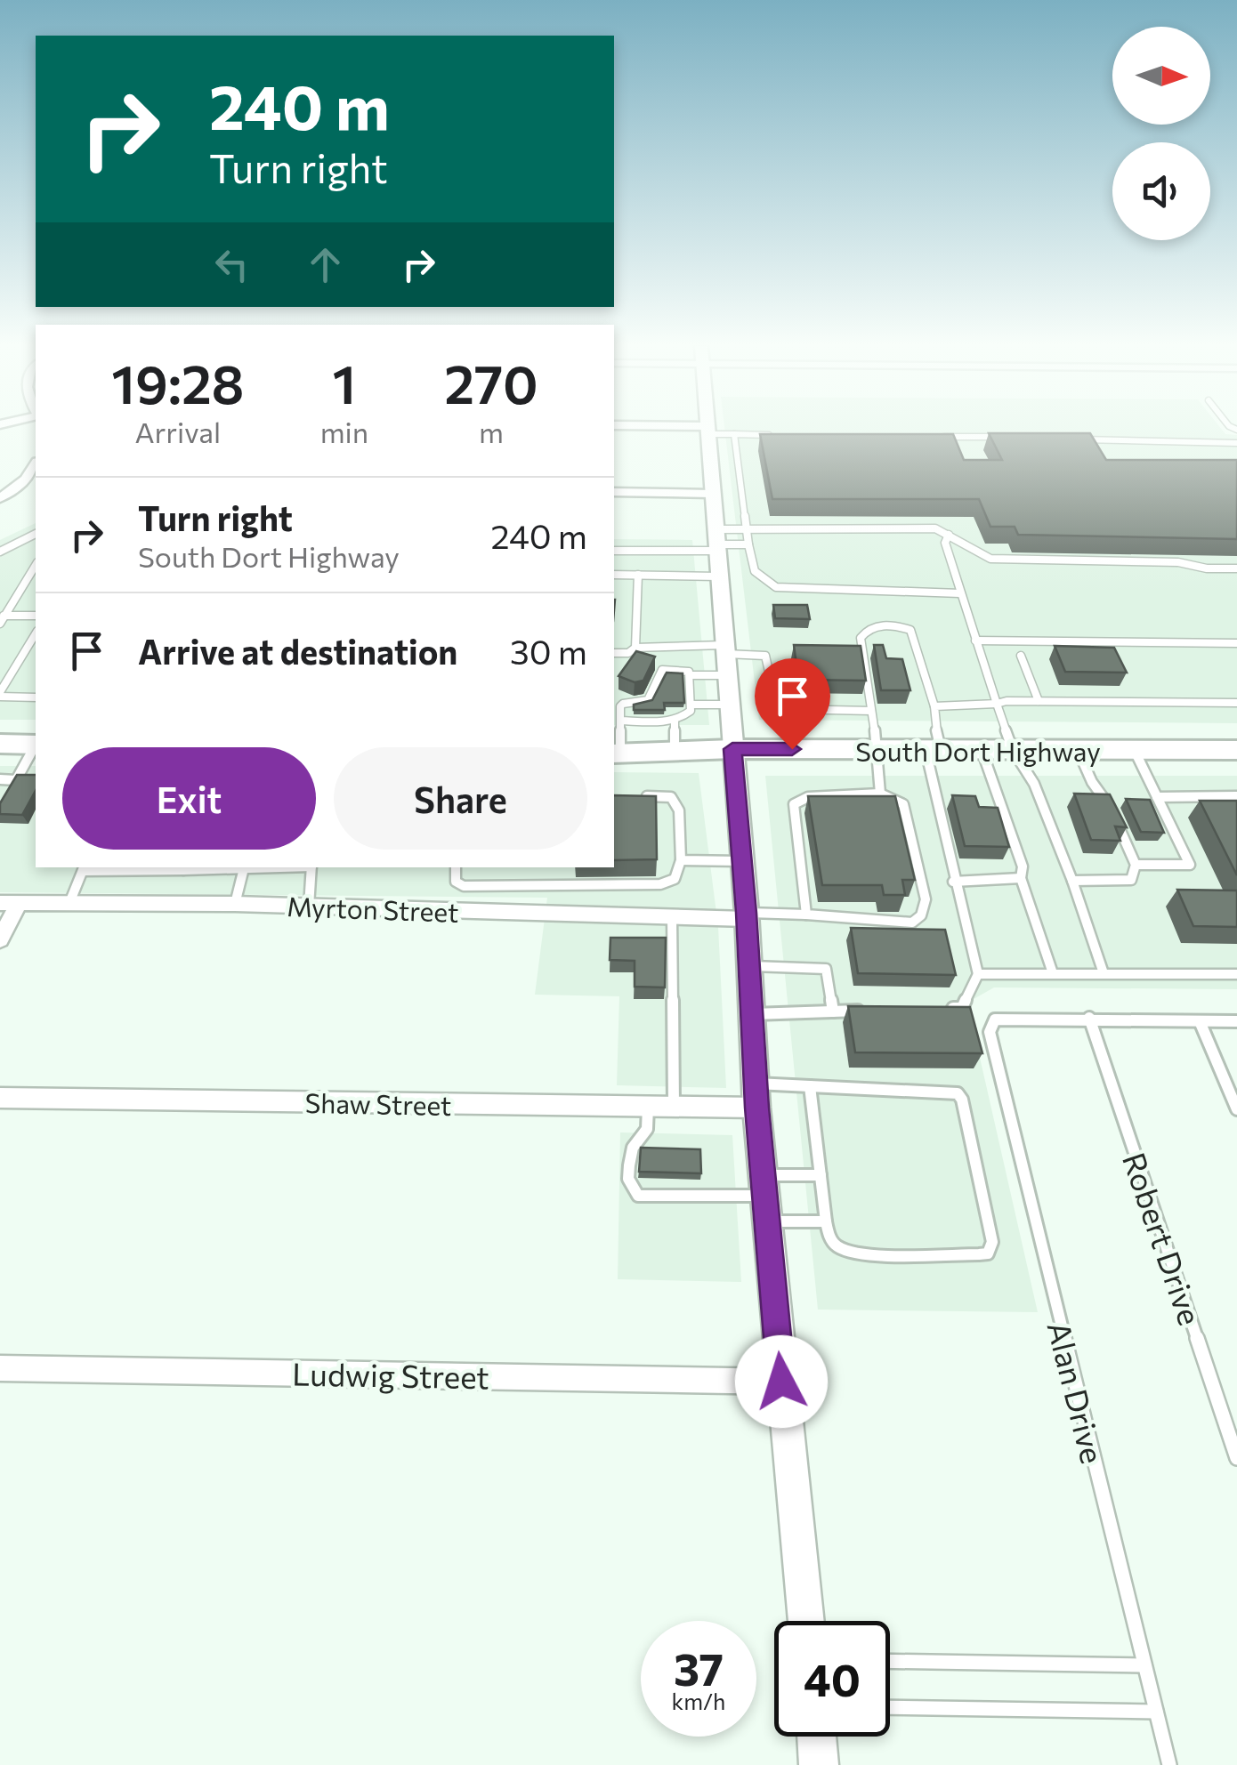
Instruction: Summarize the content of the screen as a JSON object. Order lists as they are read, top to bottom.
{
  "streets": {
    "main road": ["South Dort Highway"],
    "street": ["Myrton Street", "Shaw Street", "Ludwig Street"],
    "lane": ["Robert Drive", "Alan Drive"]
  },
  "crossings": [
    ["Robert Drive", "Alan Drive"]
  ],
  "north": "right",
  "page": {
    "turn": ["240 m", "Turn right"],
    "eta": [
      "19:28",
      "Arrival",
      "1",
      "min",
      "270",
      "m"
    ],
    "list": [
      {
        "name": "Turn right",
        "note": "South Dort Highway",
        "value": "240 m"
      },
      {
        "name": "Arrive at destination",
        "value": "30 m"
      }
    ],
    "buttons": ["Exit", "Share"],
    "speed": "37 km/h",
    "limit": "40"
  }
}
